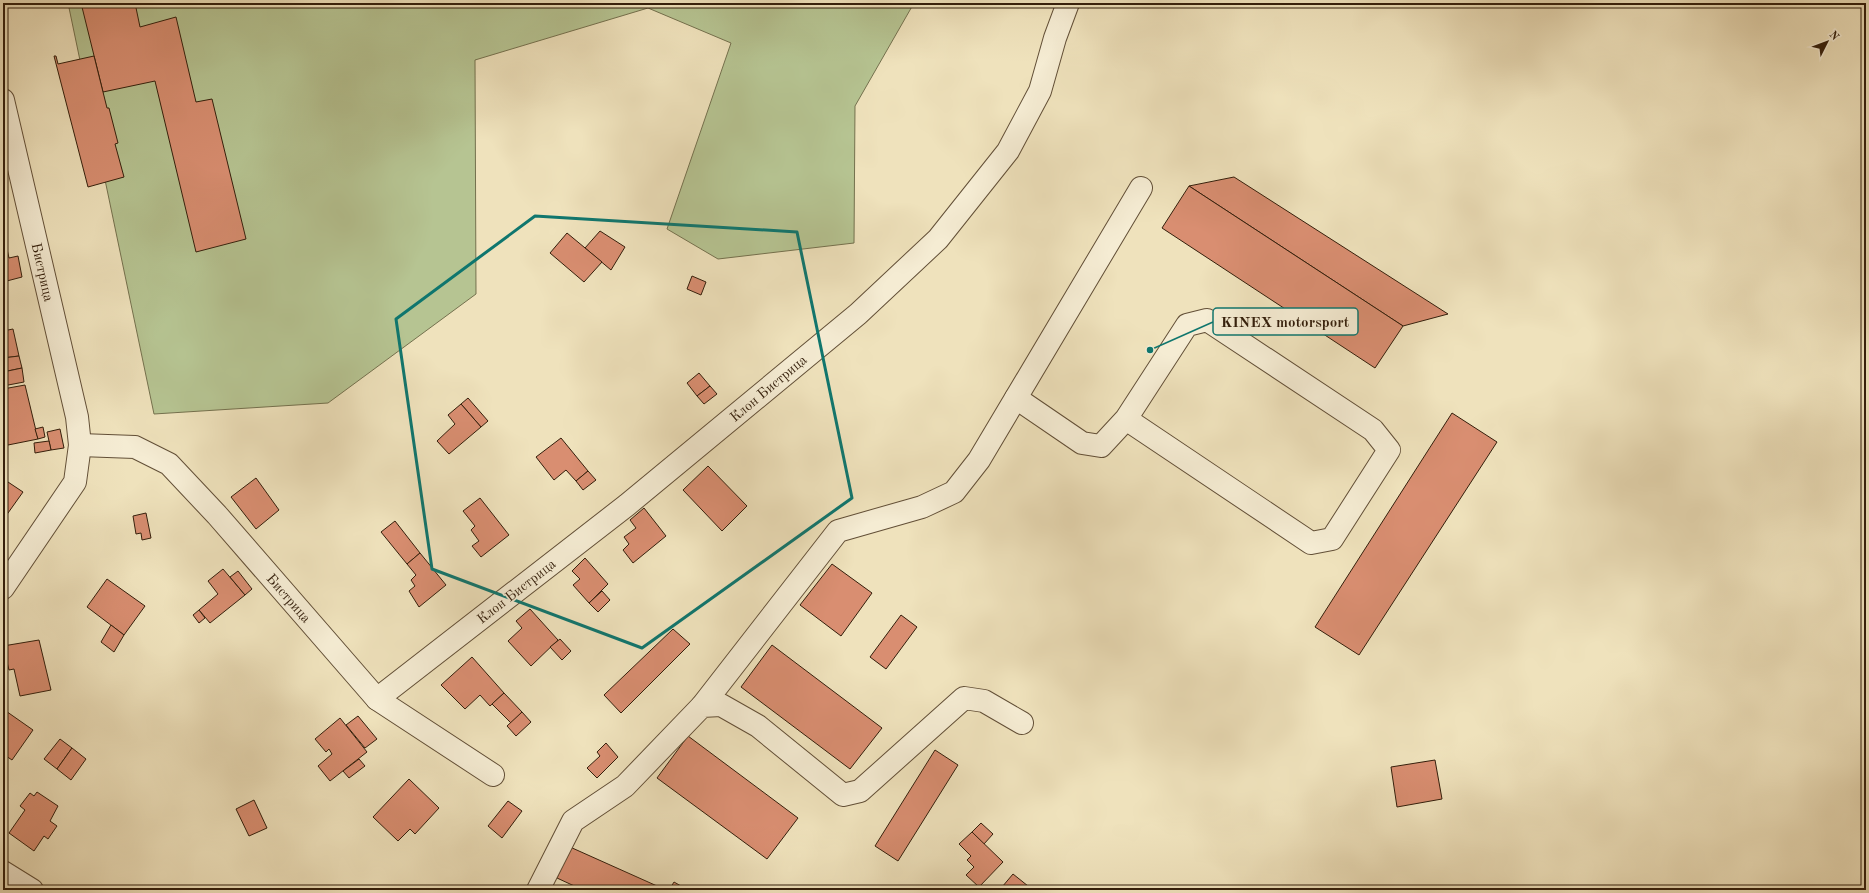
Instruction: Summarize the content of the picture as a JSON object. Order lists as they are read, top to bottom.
{
  "streets": {
    "street": ["Бистрица", "Клон Бистрица"]
  },
  "crossings": [
    ["Бистрица", "Клон Бистрица"]
  ],
  "places": ["KINEX motorsport"],
  "north": "top right"
}
